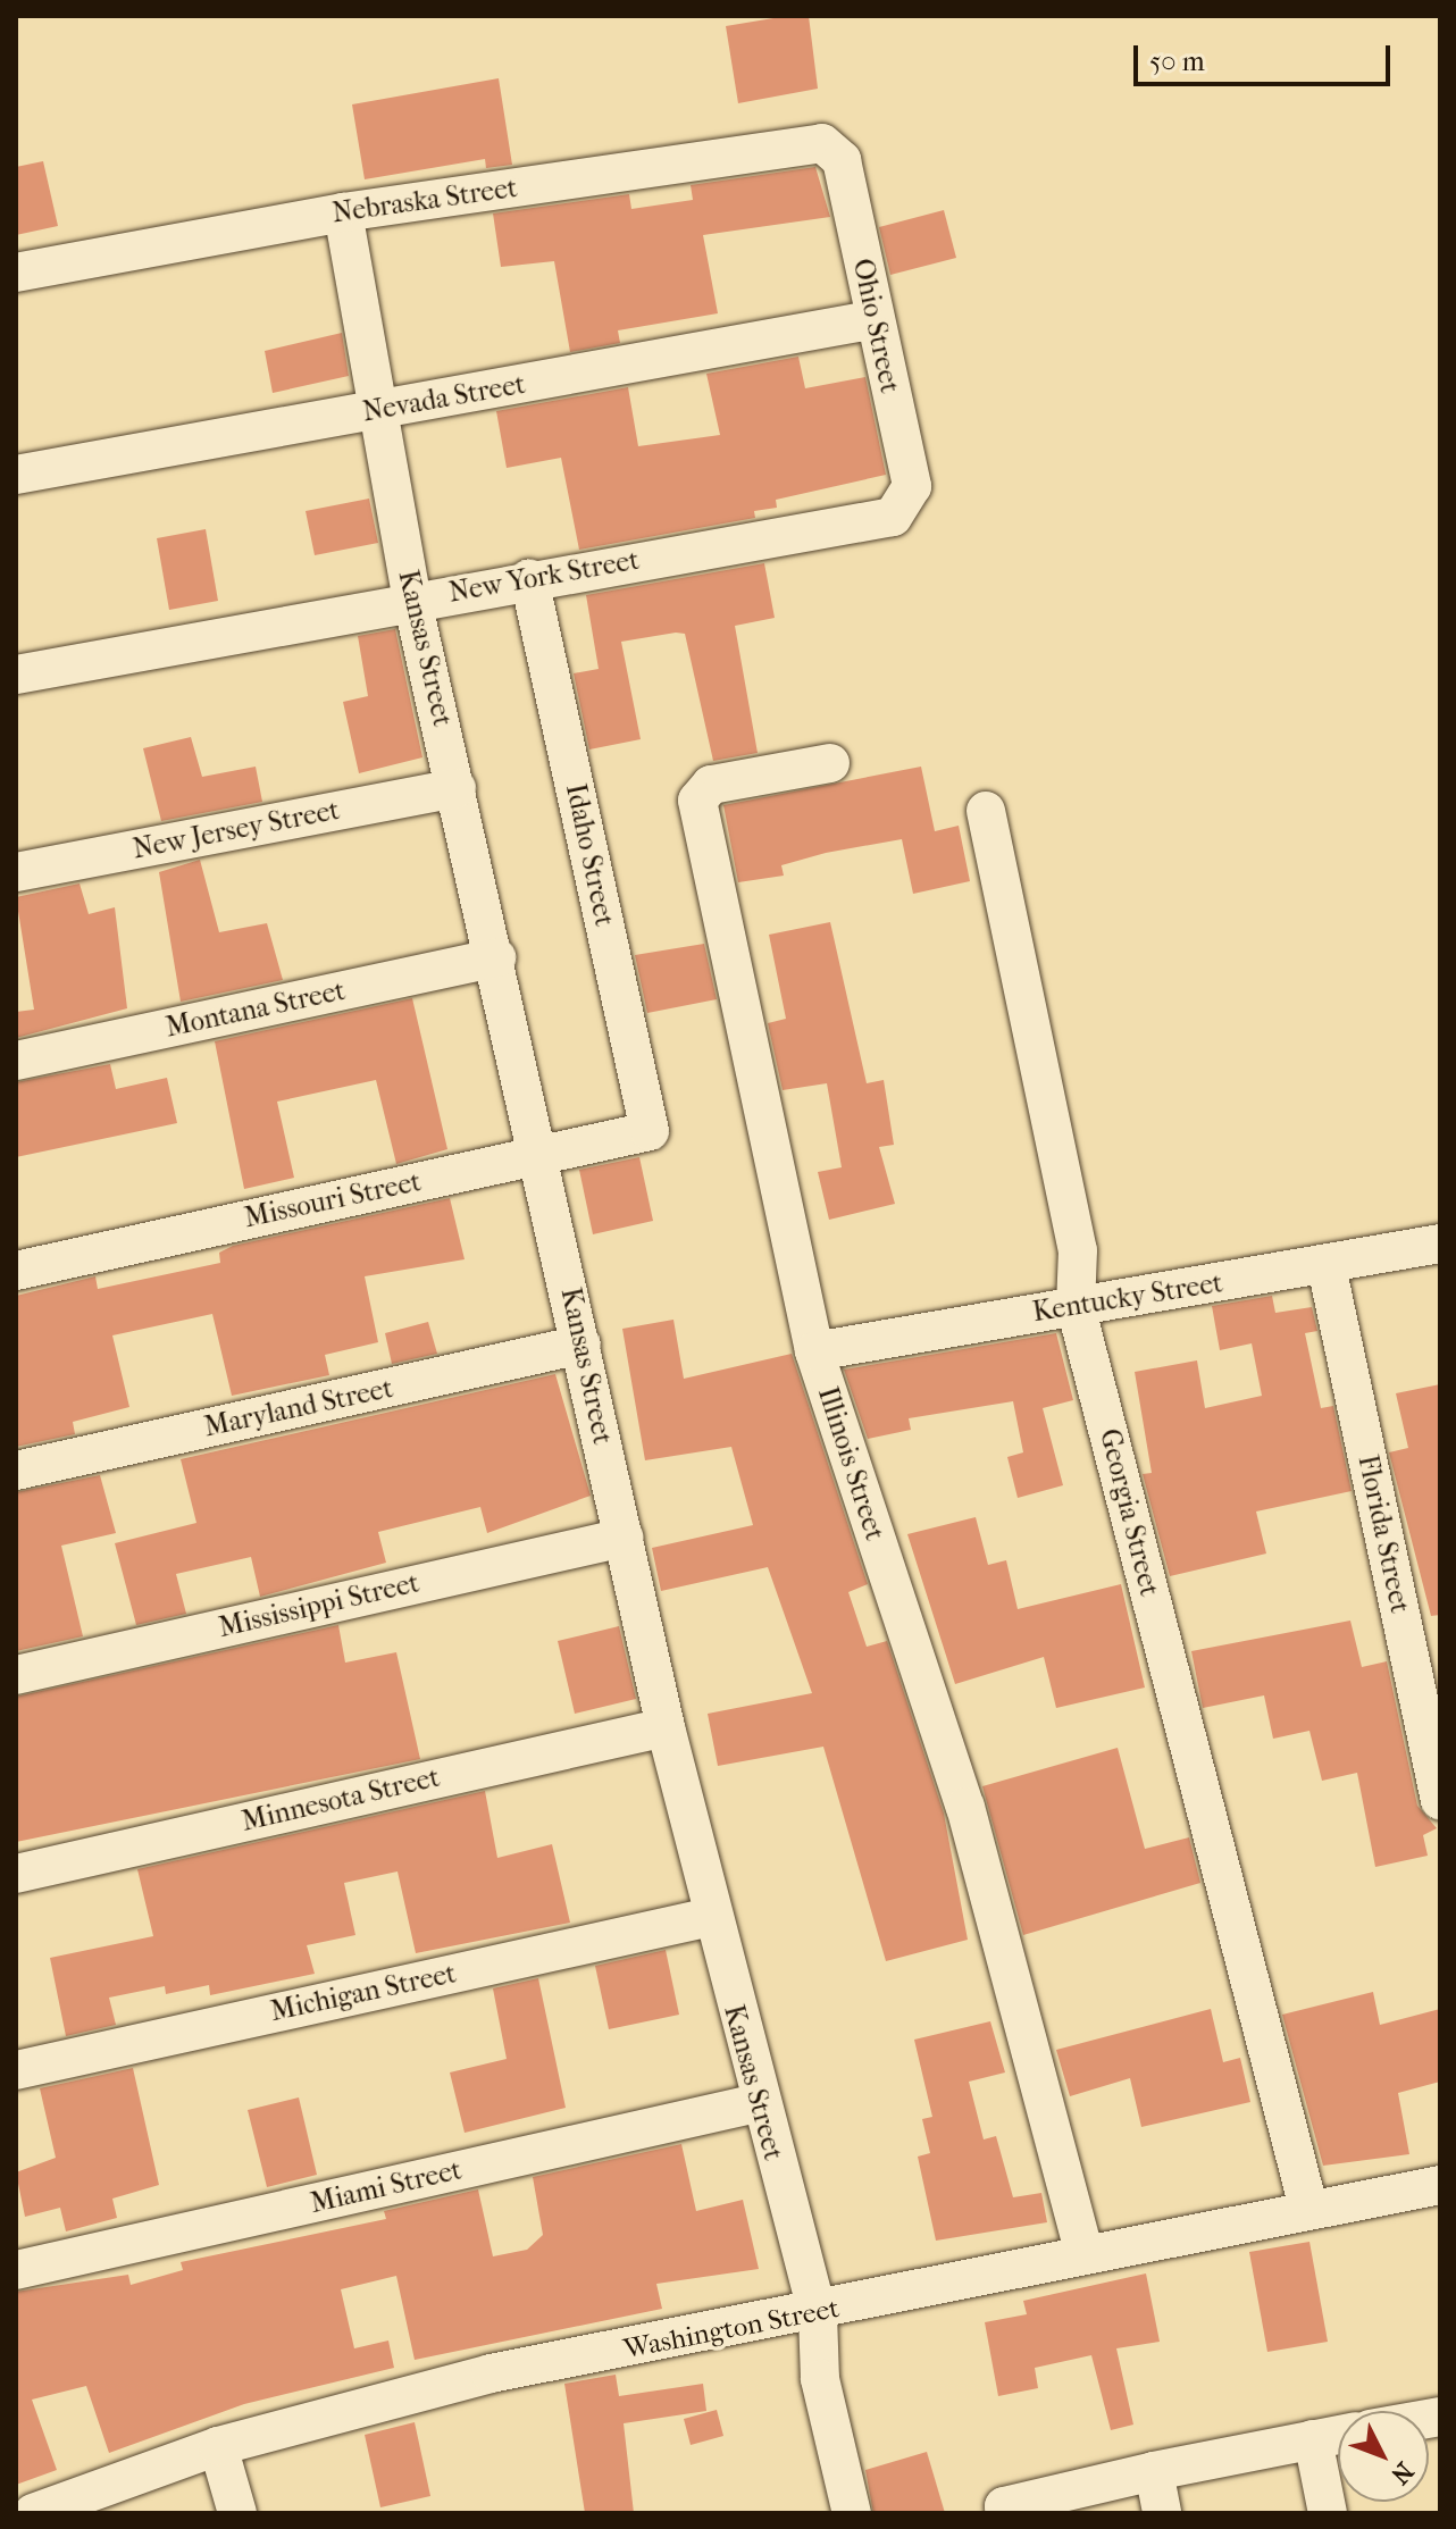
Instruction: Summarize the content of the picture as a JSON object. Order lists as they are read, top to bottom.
{
  "streets": {
    "street": [
      "Nebraska Street",
      "Ohio Street",
      "Nevada Street",
      "New York Street",
      "Kansas Street",
      "New Jersey Street",
      "Idaho Street",
      "Montana Street",
      "Missouri Street",
      "Kentucky Street",
      "Maryland Street",
      "Illinois Street",
      "Georgia Street",
      "Florida Street",
      "Mississippi Street",
      "Minnesota Street",
      "Michigan Street",
      "Miami Street",
      "Washington Street"
    ]
  },
  "crossings": [
    ["Nebraska Street", "Ohio Street"],
    ["Nebraska Street", "Kansas Street"],
    ["Ohio Street", "Nevada Street"],
    ["Ohio Street", "New York Street"],
    ["Nevada Street", "Kansas Street"],
    ["New York Street", "Kansas Street"],
    ["New York Street", "Idaho Street"],
    ["Kansas Street", "New Jersey Street"],
    ["Kansas Street", "Montana Street"],
    ["Kansas Street", "Missouri Street"],
    ["Kansas Street", "Maryland Street"],
    ["Kansas Street", "Mississippi Street"],
    ["Kansas Street", "Minnesota Street"],
    ["Kansas Street", "Michigan Street"],
    ["Kansas Street", "Miami Street"],
    ["Kansas Street", "Washington Street"],
    ["Idaho Street", "Missouri Street"],
    ["Kentucky Street", "Illinois Street"],
    ["Kentucky Street", "Georgia Street"],
    ["Kentucky Street", "Florida Street"],
    ["Illinois Street", "Washington Street"],
    ["Georgia Street", "Washington Street"]
  ],
  "scale_bar": "50 m",
  "north": "bottom right"
}
